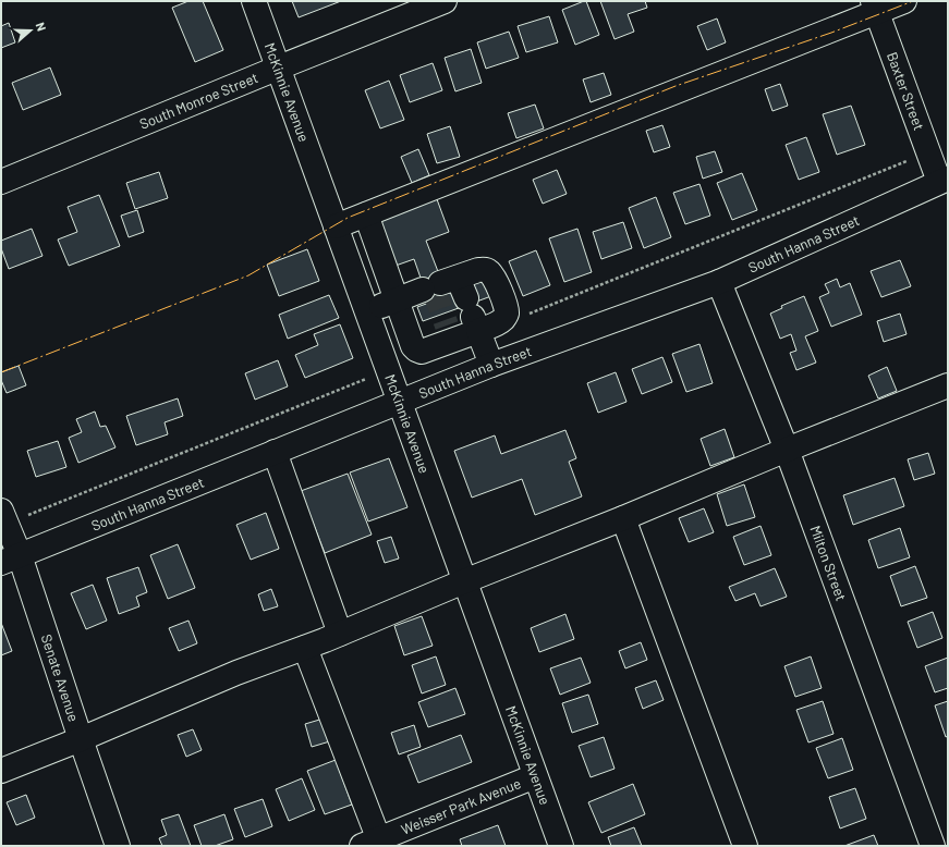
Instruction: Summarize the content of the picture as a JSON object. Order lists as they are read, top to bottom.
{
  "streets": {
    "street": [
      "McKinnie Avenue",
      "Baxter Street",
      "South Monroe Street",
      "South Hanna Street",
      "Milton Street",
      "Senate Avenue",
      "Weisser Park Avenue"
    ]
  },
  "crossings": [
    ["McKinnie Avenue", "South Monroe Street"],
    ["McKinnie Avenue", "South Hanna Street"],
    ["McKinnie Avenue", "Weisser Park Avenue"],
    ["Baxter Street", "South Hanna Street"],
    ["South Hanna Street", "Milton Street"],
    ["South Hanna Street", "Senate Avenue"]
  ],
  "north": "right"
}
